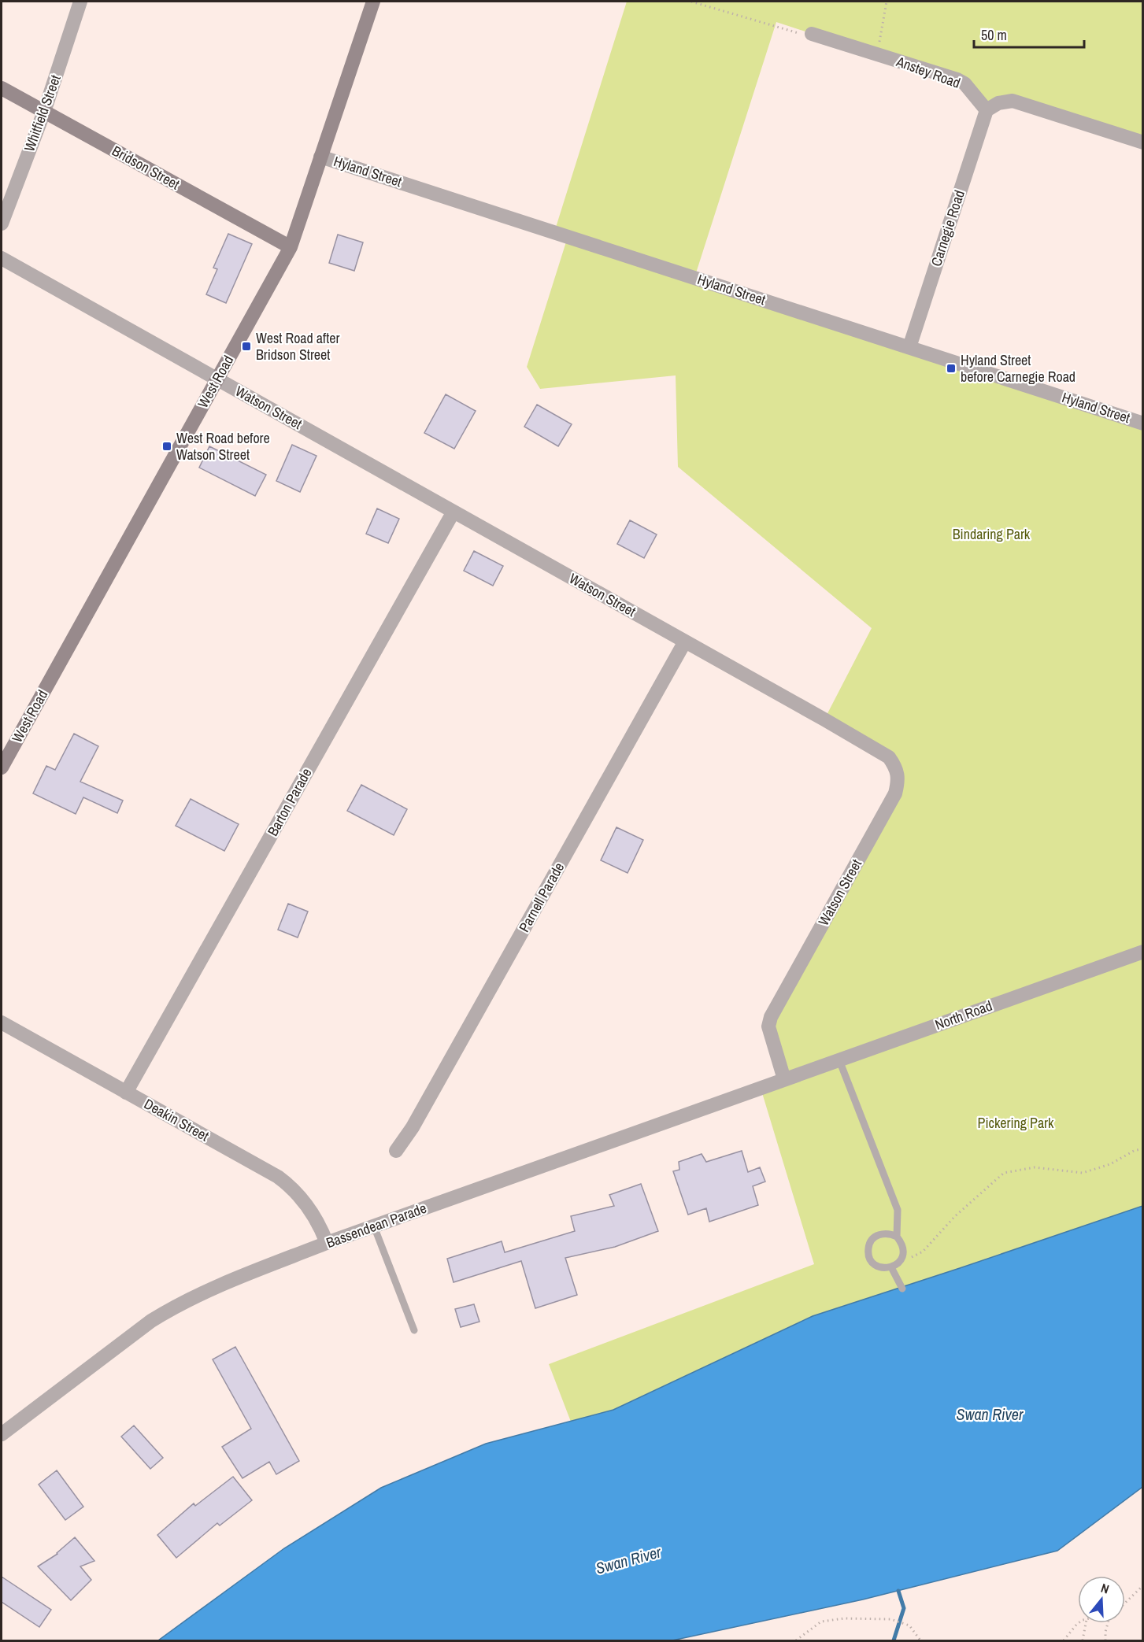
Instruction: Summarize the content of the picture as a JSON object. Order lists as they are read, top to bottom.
{
  "streets": {
    "street": [
      "Anstey Road",
      "Whitfield Street",
      "Bridson Street",
      "Hyland Street",
      "Carnegie Road",
      "West Road",
      "Watson Street",
      "Barton Parade",
      "Parnell Parade",
      "North Road",
      "Deakin Street",
      "Bassendean Parade"
    ]
  },
  "crossings": [
    ["Anstey Road", "Carnegie Road"],
    ["Whitfield Street", "Bridson Street"],
    ["Bridson Street", "West Road"],
    ["Hyland Street", "Carnegie Road"],
    ["Hyland Street", "West Road"],
    ["West Road", "Watson Street"],
    ["Watson Street", "Barton Parade"],
    ["Watson Street", "Parnell Parade"],
    ["Watson Street", "North Road"],
    ["Watson Street", "Bassendean Parade"],
    ["Barton Parade", "Deakin Street"],
    ["North Road", "Bassendean Parade"],
    ["Deakin Street", "Bassendean Parade"]
  ],
  "water": ["Swan River"],
  "parks": ["Bindaring Park", "Pickering Park"],
  "places": {
    "transit": ["West Road after Bridson Street", "Hyland Street before Carnegie Road", "West Road before Watson Street"]
  },
  "scale_bar": "50 m",
  "north": "top"
}
